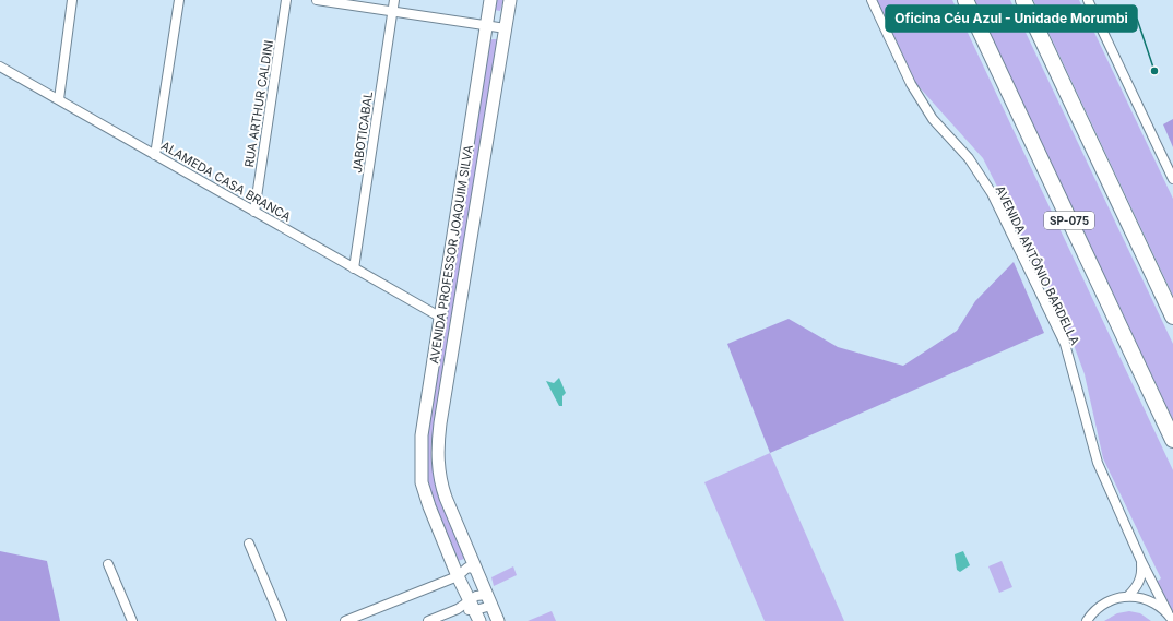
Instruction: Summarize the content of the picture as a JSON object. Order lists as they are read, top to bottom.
{
  "streets": {
    "highway": ["SP-075"],
    "main road": ["AVENIDA PROFESSOR JOAQUIM SILVA"],
    "street": [
      "RUA ARTHUR CALDINI",
      "JABOTICABAL",
      "ALAMEDA CASA BRANCA",
      "AVENIDA ANTÔNIO BARDELLA"
    ]
  },
  "crossings": [
    ["RUA ARTHUR CALDINI", "ALAMEDA CASA BRANCA"],
    ["JABOTICABAL", "ALAMEDA CASA BRANCA"],
    ["ALAMEDA CASA BRANCA", "AVENIDA PROFESSOR JOAQUIM SILVA"]
  ],
  "places": ["Oficina Céu Azul - Unidade Morumbi"]
}
